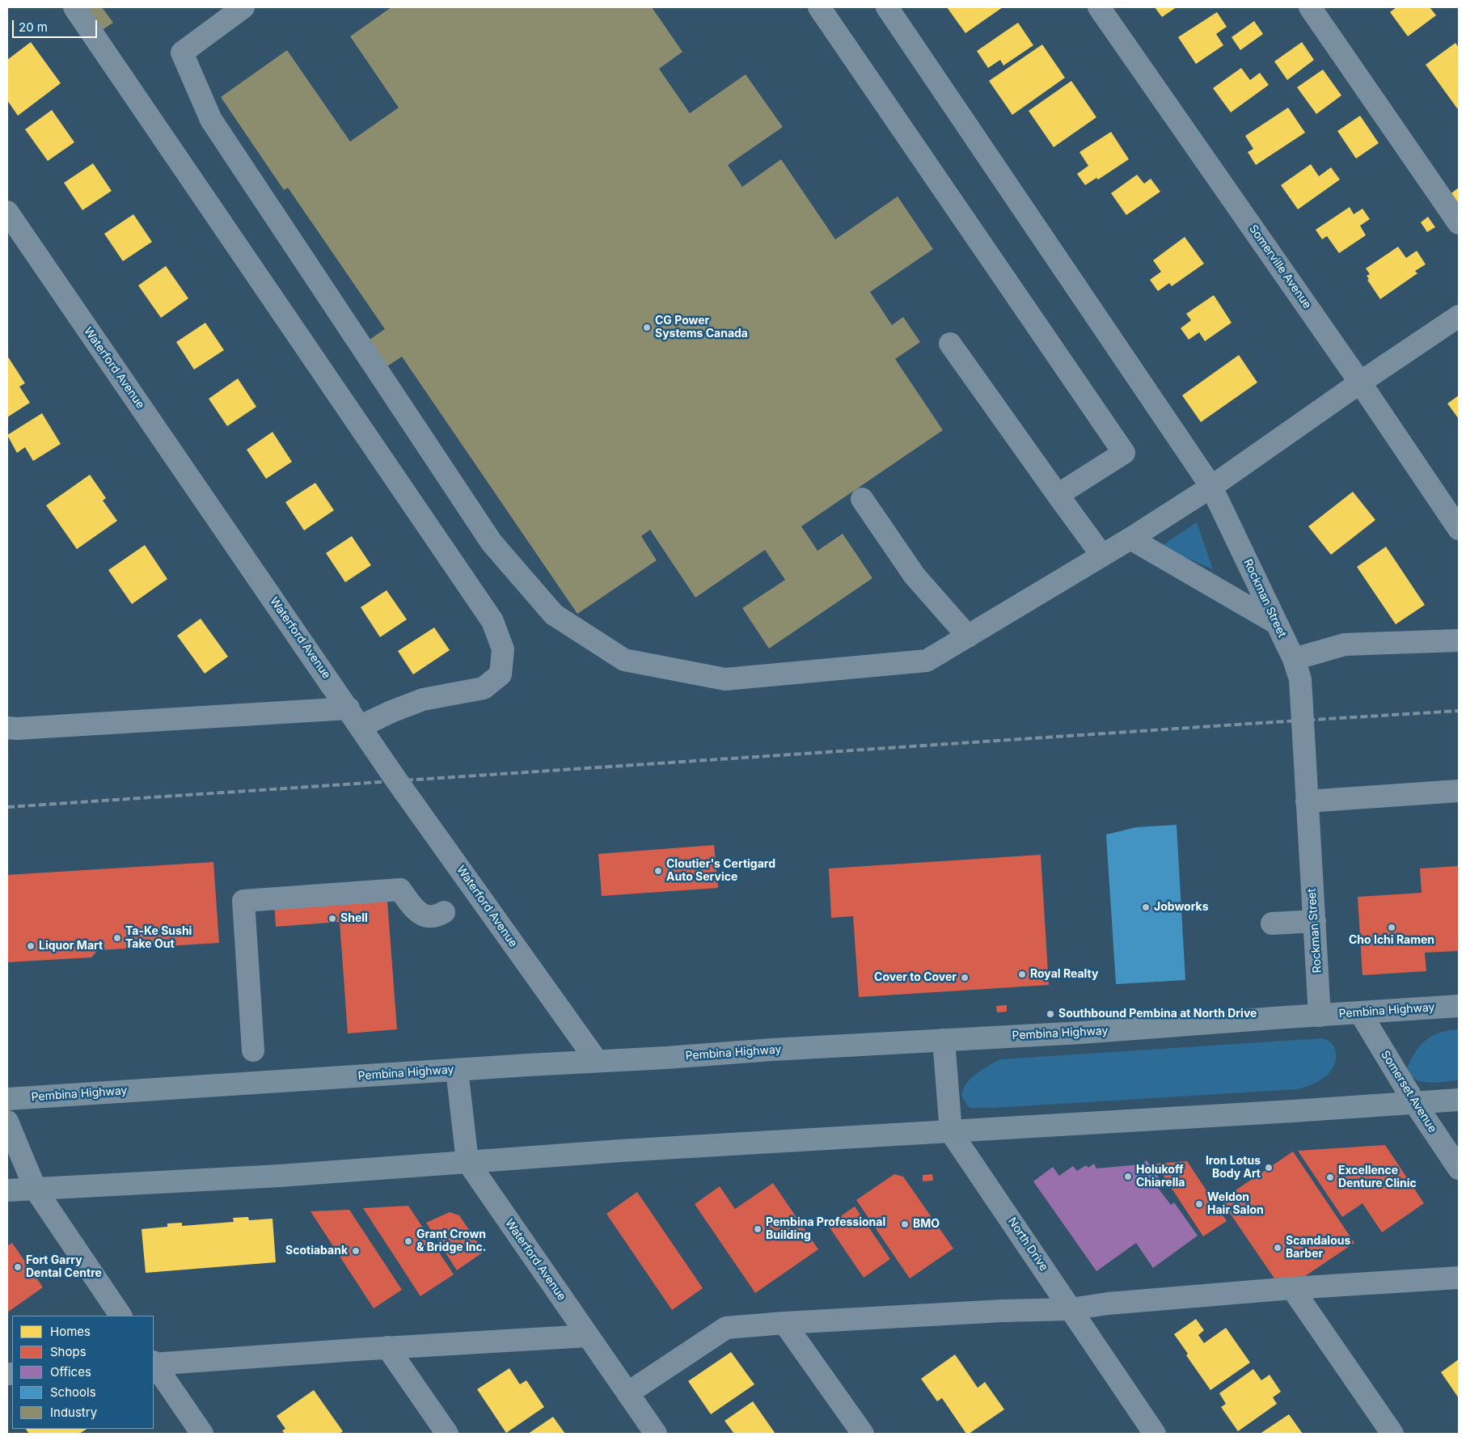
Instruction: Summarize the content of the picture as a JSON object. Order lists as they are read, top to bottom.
{
  "streets": {
    "main road": ["Pembina Highway"],
    "street": [
      "Somerville Avenue",
      "Waterford Avenue",
      "Rockman Street",
      "Somerset Avenue",
      "North Drive"
    ]
  },
  "crossings": [
    ["Waterford Avenue", "Pembina Highway"],
    ["Rockman Street", "Pembina Highway"],
    ["Pembina Highway", "Somerset Avenue"],
    ["Pembina Highway", "North Drive"]
  ],
  "places": [
    "CG Power Systems Canada",
    "Cloutier's Certigard Auto Service",
    "Jobworks",
    "Shell",
    "Cho Ichi Ramen",
    "Ta-Ke Sushi Take Out",
    "Liquor Mart",
    "Royal Realty",
    "Cover to Cover",
    "Southbound Pembina at North Drive",
    "Iron Lotus Body Art",
    "Holukoff Chiarella",
    "Excellence Denture Clinic",
    "Weldon Hair Salon",
    "BMO",
    "Pembina Professional Building",
    "Grant Crown & Bridge Inc.",
    "Scandalous Barber",
    "Scotiabank",
    "Fort Garry Dental Centre"
  ],
  "legend": [
    "Homes",
    "Shops",
    "Offices",
    "Schools",
    "Industry"
  ],
  "scale_bar": "20 m"
}
